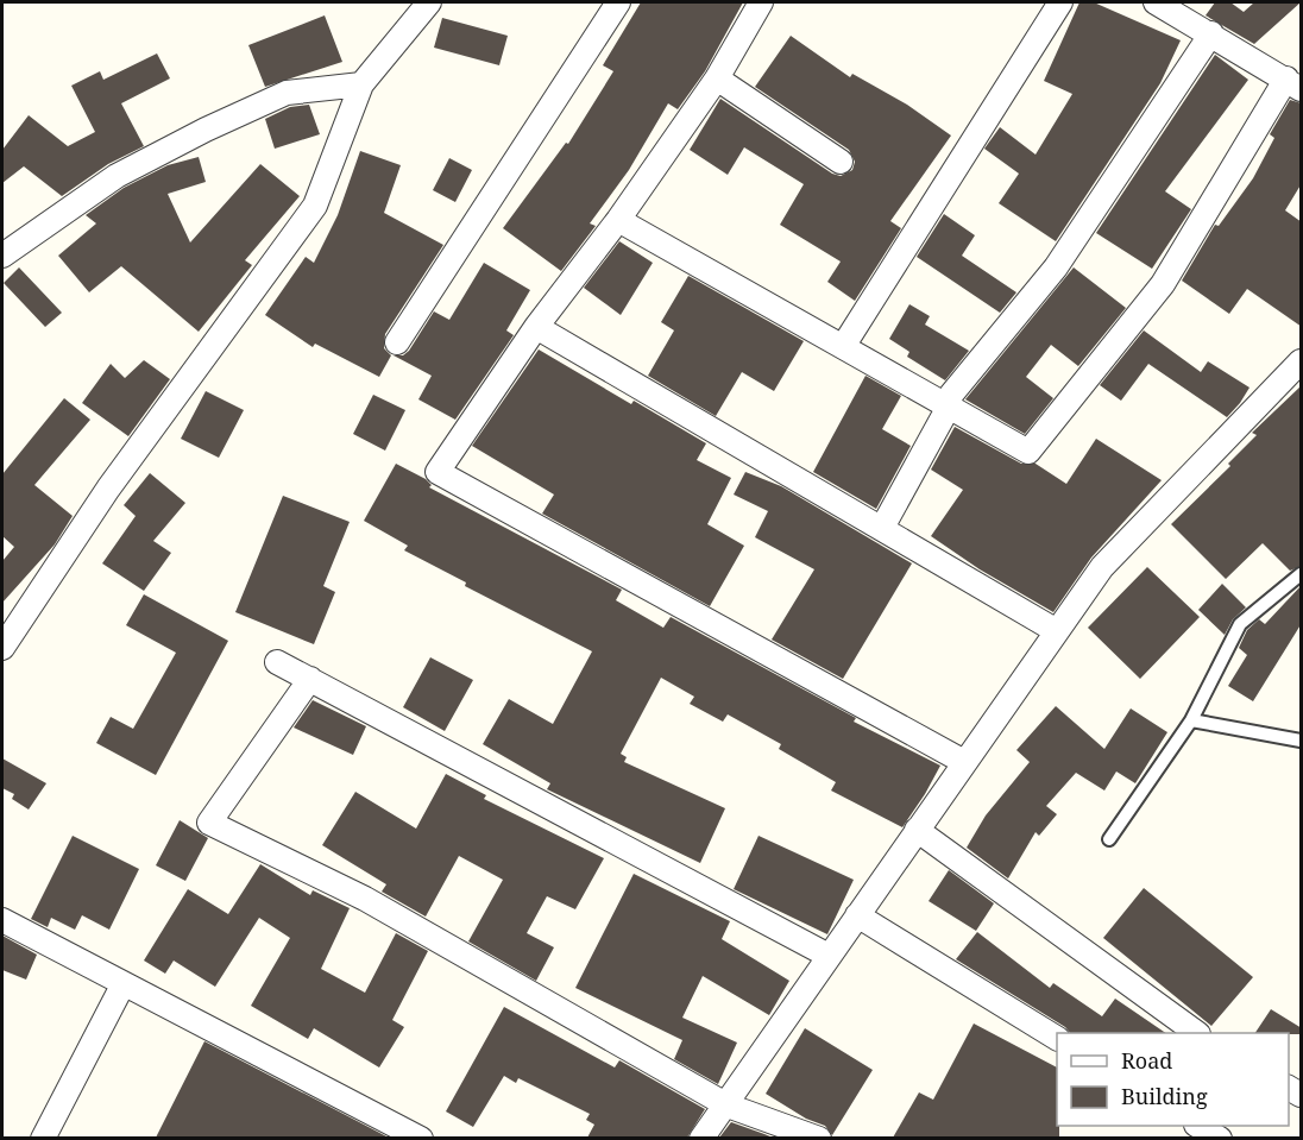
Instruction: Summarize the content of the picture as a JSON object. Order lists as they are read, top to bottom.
{
  "legend": ["Road", "Building"]
}
